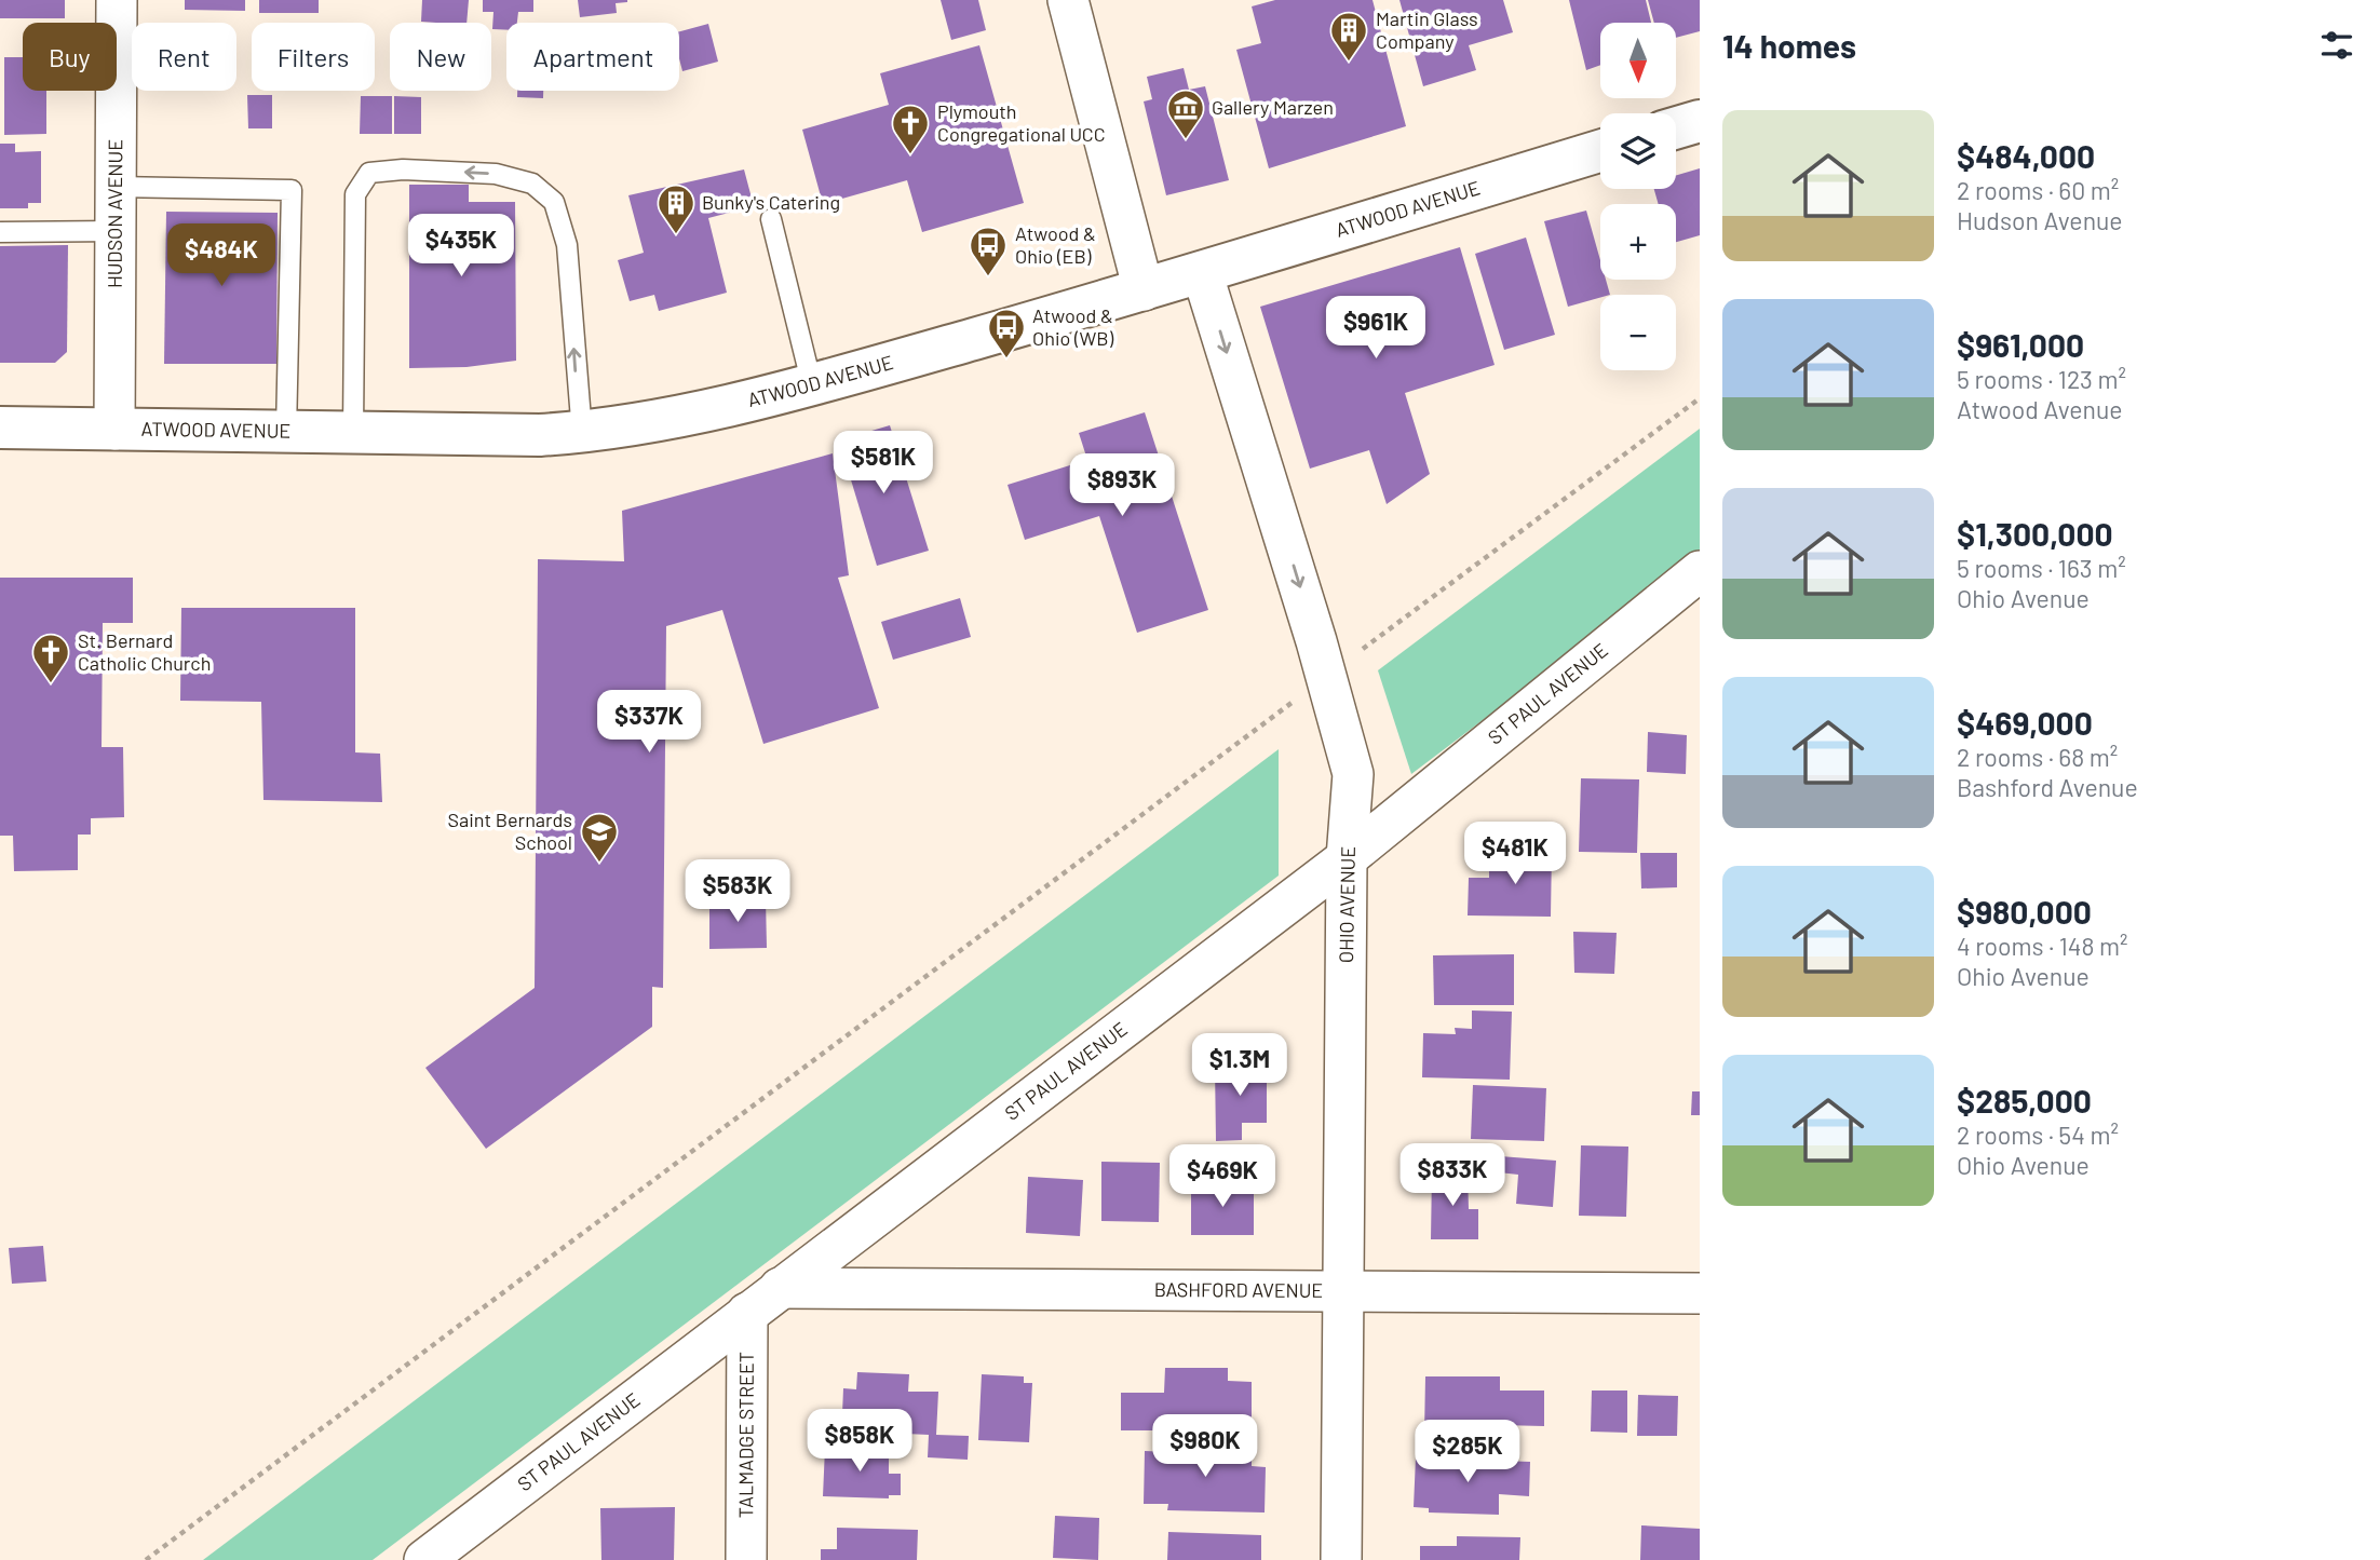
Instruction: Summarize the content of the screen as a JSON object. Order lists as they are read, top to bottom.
{
  "streets": {
    "street": [
      "ATWOOD AVENUE",
      "HUDSON AVENUE",
      "ST PAUL AVENUE",
      "OHIO AVENUE",
      "BASHFORD AVENUE",
      "TALMADGE STREET"
    ]
  },
  "crossings": [
    ["ATWOOD AVENUE", "HUDSON AVENUE"],
    ["ATWOOD AVENUE", "OHIO AVENUE"],
    ["ST PAUL AVENUE", "OHIO AVENUE"],
    ["ST PAUL AVENUE", "BASHFORD AVENUE"],
    ["ST PAUL AVENUE", "TALMADGE STREET"],
    ["OHIO AVENUE", "BASHFORD AVENUE"]
  ],
  "one_way": ["OHIO AVENUE"],
  "places": {
    "building": ["Martin Glass Company", "Bunky's Catering"],
    "museum": ["Gallery Marzen"],
    "church": ["Plymouth Congregational UCC", "St. Bernard Catholic Church"],
    "bus stop": ["Atwood & Ohio (EB)", "Atwood & Ohio (WB)"],
    "school or university": ["Saint Bernards School"]
  },
  "north": "bottom",
  "page": {
    "heading": "14 homes",
    "map_buttons": ["+", "−"],
    "chip": [
      "Buy",
      "Rent",
      "Filters",
      "New",
      "Apartment"
    ],
    "list": [
      {
        "name": "$484,000",
        "note": "2 rooms · 60 m² · Hudson Avenue"
      },
      {
        "name": "$961,000",
        "note": "5 rooms · 123 m² · Atwood Avenue"
      },
      {
        "name": "$1,300,000",
        "note": "5 rooms · 163 m² · Ohio Avenue"
      },
      {
        "name": "$469,000",
        "note": "2 rooms · 68 m² · Bashford Avenue"
      },
      {
        "name": "$980,000",
        "note": "4 rooms · 148 m² · Ohio Avenue"
      },
      {
        "name": "$285,000",
        "note": "2 rooms · 54 m² · Ohio Avenue"
      }
    ],
    "price": [
      "$435K",
      "$484K",
      "$961K",
      "$581K",
      "$893K",
      "$337K",
      "$481K",
      "$583K",
      "$1.3M",
      "$833K",
      "$469K",
      "$858K",
      "$980K",
      "$285K"
    ]
  }
}
